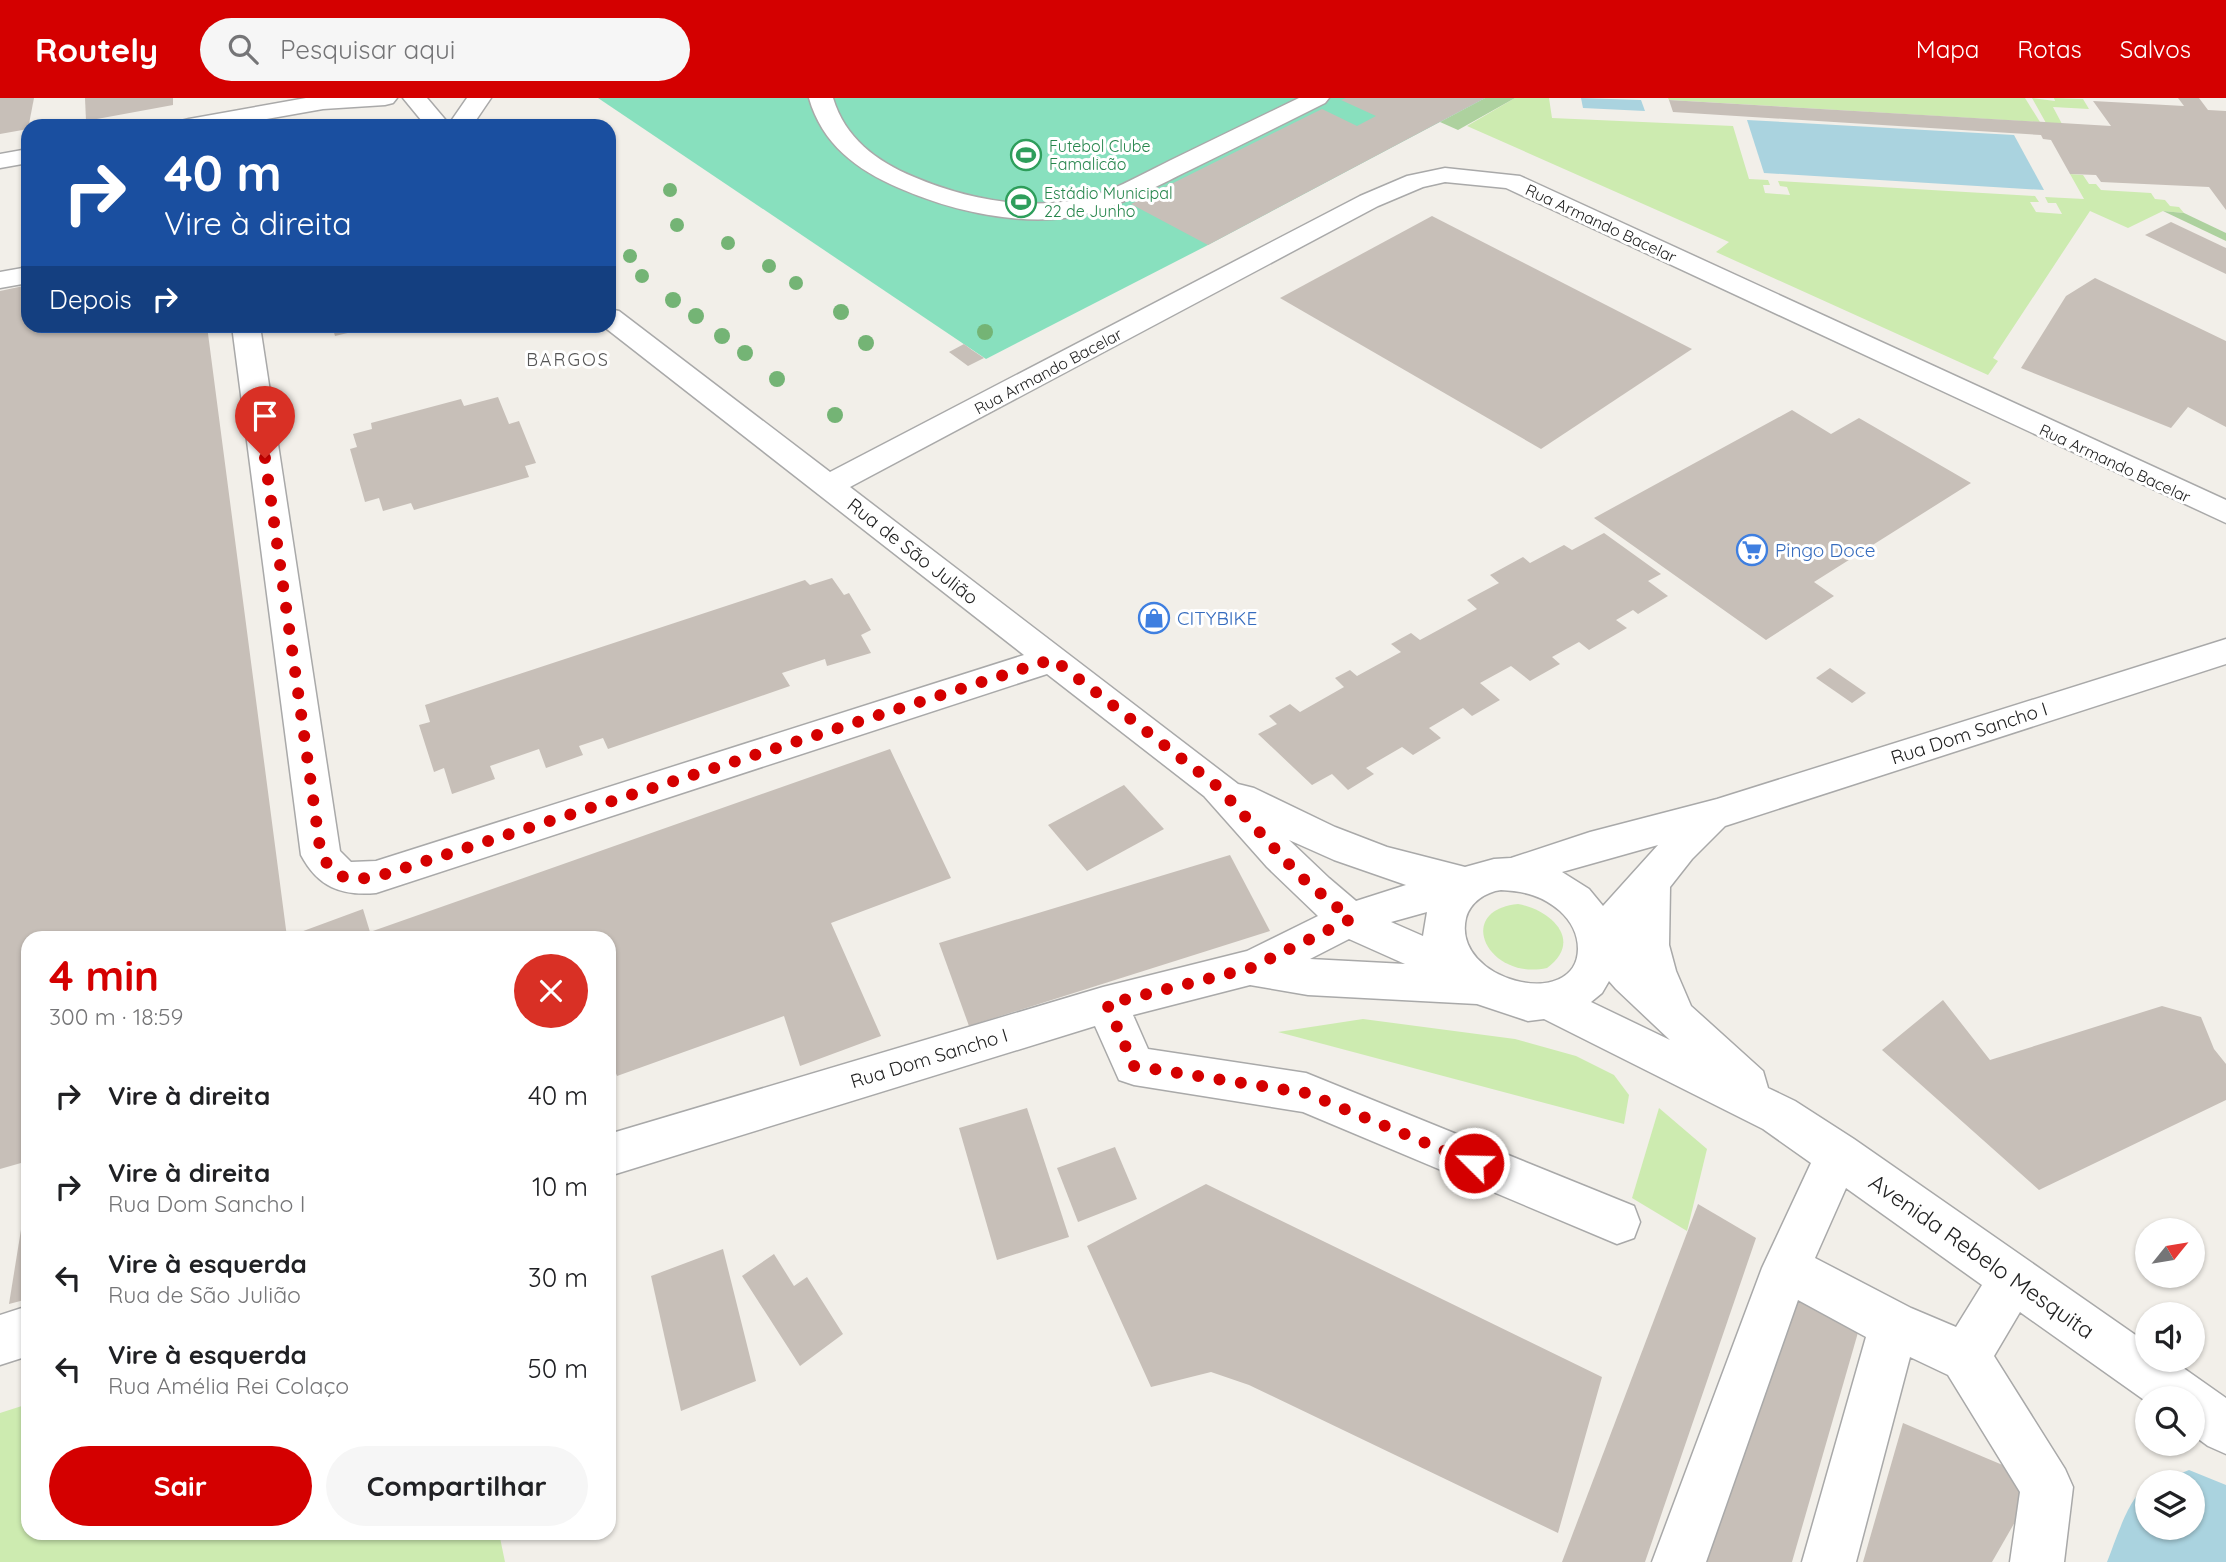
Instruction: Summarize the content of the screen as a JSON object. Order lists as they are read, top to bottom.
{
  "streets": {
    "street": [
      "Rua Armando Bacelar",
      "Rua de São Julião",
      "Rua Dom Sancho I",
      "Avenida Rebelo Mesquita"
    ]
  },
  "crossings": [
    ["Rua Armando Bacelar", "Rua de São Julião"],
    ["Rua de São Julião", "Rua Dom Sancho I"],
    ["Rua de São Julião", "Avenida Rebelo Mesquita"],
    ["Rua Dom Sancho I", "Avenida Rebelo Mesquita"]
  ],
  "districts": ["BARGOS"],
  "places": {
    "sports": ["Futebol Clube Famalicão", "Estádio Municipal 22 de Junho"],
    "supermarket": ["Pingo Doce"],
    "shop": ["CITYBIKE"]
  },
  "north": "top right",
  "page": {
    "header": "Routely",
    "search": "Pesquisar aqui",
    "nav": ["Mapa", "Rotas", "Salvos"],
    "turn": ["40 m", "Vire à direita"],
    "then": "Depois",
    "heading": ["4 min", "300 m · 18:59"],
    "list": [
      {
        "name": "Vire à direita",
        "value": "40 m"
      },
      {
        "name": "Vire à direita",
        "note": "Rua Dom Sancho I",
        "value": "10 m"
      },
      {
        "name": "Vire à esquerda",
        "note": "Rua de São Julião",
        "value": "30 m"
      },
      {
        "name": "Vire à esquerda",
        "note": "Rua Amélia Rei Colaço",
        "value": "50 m"
      }
    ],
    "buttons": ["Sair", "Compartilhar"]
  }
}
